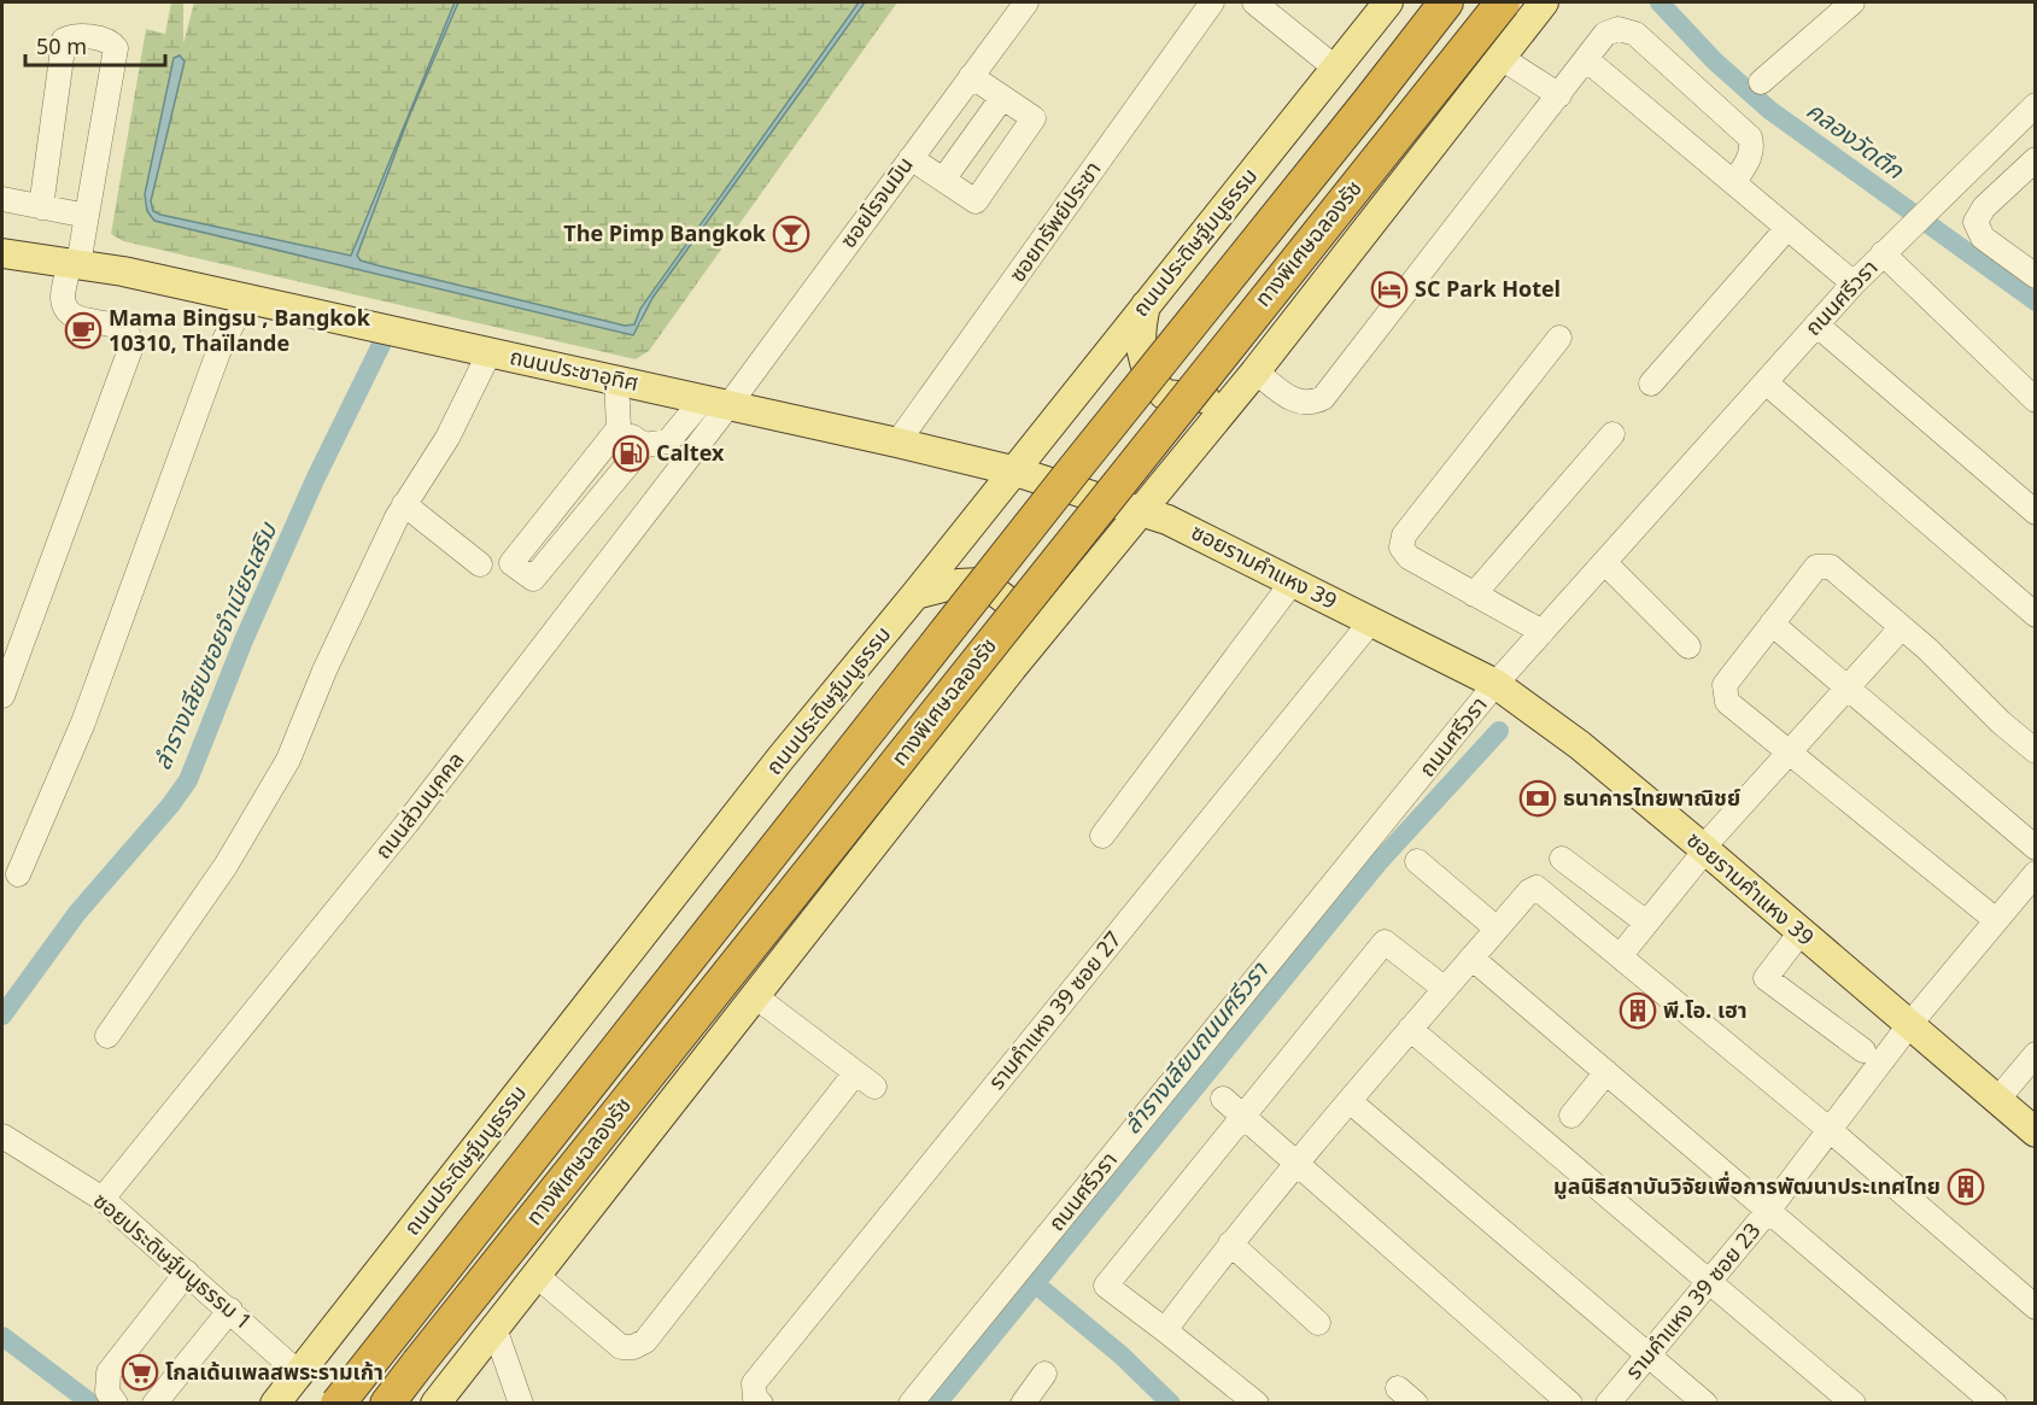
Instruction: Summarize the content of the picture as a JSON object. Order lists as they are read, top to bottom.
{
  "streets": {
    "highway": ["ทางพิเศษฉลองรัช"],
    "main road": ["ถนนประดิษฐ์มนูธรรม", "ถนนประชาอุทิศ", "ซอยรามคำแหง 39"],
    "street": [
      "ซอยโรจนมิน",
      "ซอยทรัพย์ประชา",
      "ถนนศรีวรา",
      "ถนนส่วนบุคคล",
      "รามคำแหง 39 ซอย 27",
      "ซอยประดิษฐ์มนูธรรม 1",
      "รามคำแหง 39 ซอย 23"
    ]
  },
  "crossings": [
    ["ซอยโรจนมิน", "ถนนประชาอุทิศ"],
    ["ซอยโรจนมิน", "ถนนส่วนบุคคล"],
    ["ซอยทรัพย์ประชา", "ถนนประชาอุทิศ"],
    ["ถนนประดิษฐ์มนูธรรม", "ถนนประชาอุทิศ"],
    ["ถนนประดิษฐ์มนูธรรม", "ซอยประดิษฐ์มนูธรรม 1"],
    ["ถนนศรีวรา", "ซอยรามคำแหง 39"],
    ["ถนนประชาอุทิศ", "ซอยรามคำแหง 39"],
    ["ถนนประชาอุทิศ", "ถนนส่วนบุคคล"],
    ["ซอยรามคำแหง 39", "รามคำแหง 39 ซอย 27"],
    ["ซอยรามคำแหง 39", "รามคำแหง 39 ซอย 23"],
    ["ถนนส่วนบุคคล", "ซอยประดิษฐ์มนูธรรม 1"]
  ],
  "water": ["คลองวัดตึก", "ลำรางเลียบซอยจำเนียรเสริม", "ลำรางเลียบถนนศรีวรา"],
  "places": {
    "bar": ["The Pimp Bangkok"],
    "hotel": ["SC Park Hotel"],
    "cafe": ["Mama Bingsu , Bangkok 10310, Thaïlande"],
    "fuel station": ["Caltex"],
    "bank": ["ธนาคารไทยพาณิชย์"],
    "building": ["พี.โอ. เฮา", "มูลนิธิสถาบันวิจัยเพื่อการพัฒนาประเทศไทย"],
    "supermarket": ["โกลเด้นเพลสพระรามเก้า"]
  },
  "scale_bar": "50 m"
}
